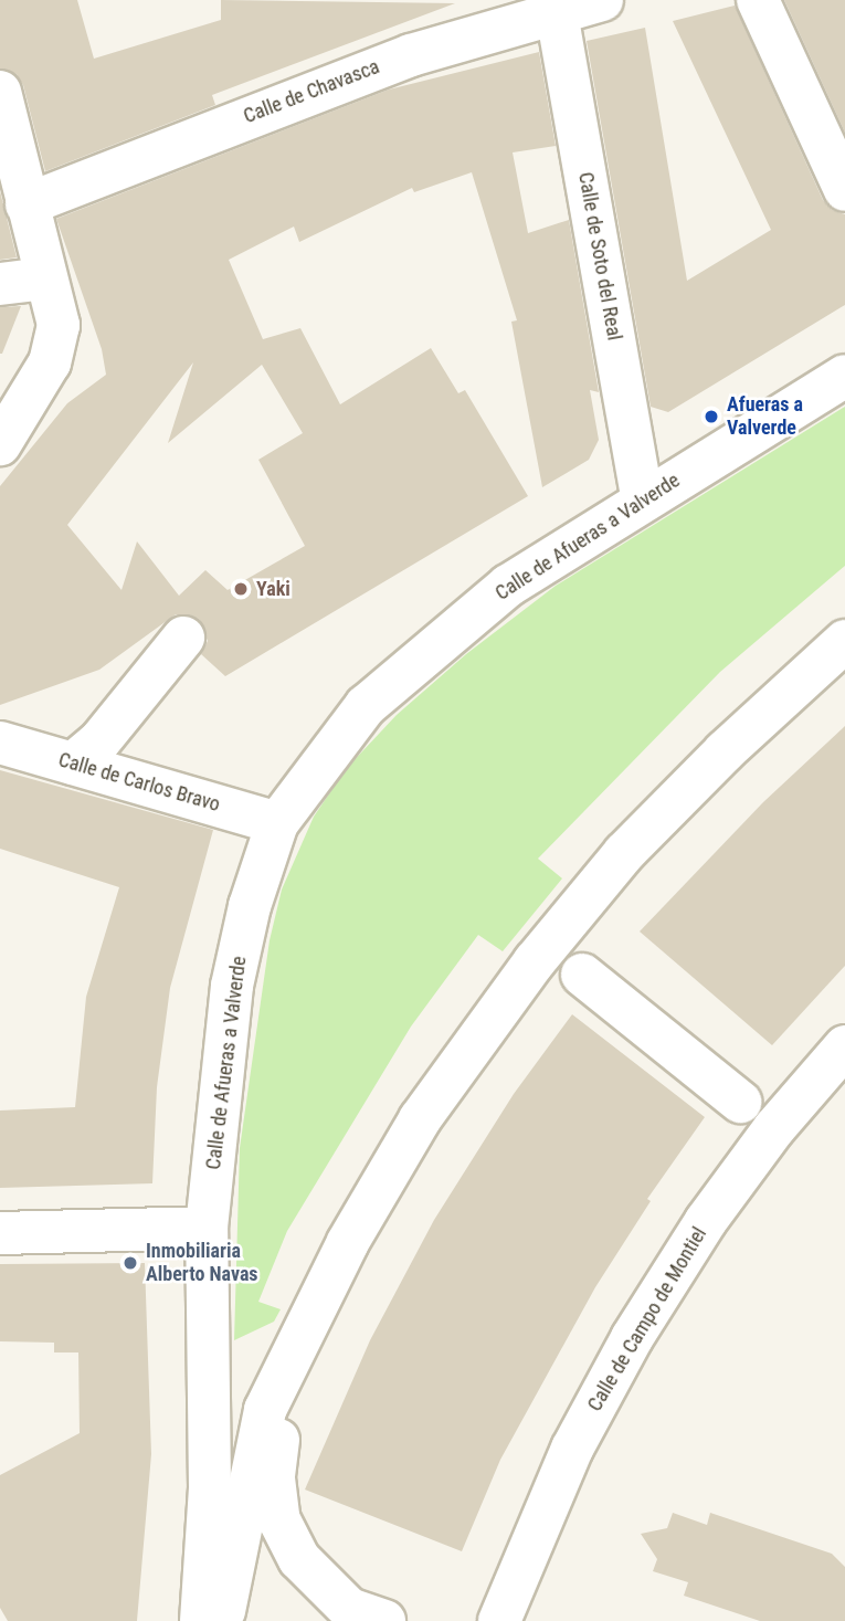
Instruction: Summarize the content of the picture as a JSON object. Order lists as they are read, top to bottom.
{
  "streets": {
    "street": [
      "Calle de Chavasca",
      "Calle de Soto del Real",
      "Calle de Afueras a Valverde",
      "Calle de Carlos Bravo",
      "Calle de Campo de Montiel"
    ]
  },
  "crossings": [
    ["Calle de Chavasca", "Calle de Soto del Real"],
    ["Calle de Soto del Real", "Calle de Afueras a Valverde"],
    ["Calle de Afueras a Valverde", "Calle de Carlos Bravo"]
  ],
  "places": ["Afueras a Valverde", "Yaki", "Inmobiliaria Alberto Navas"]
}
